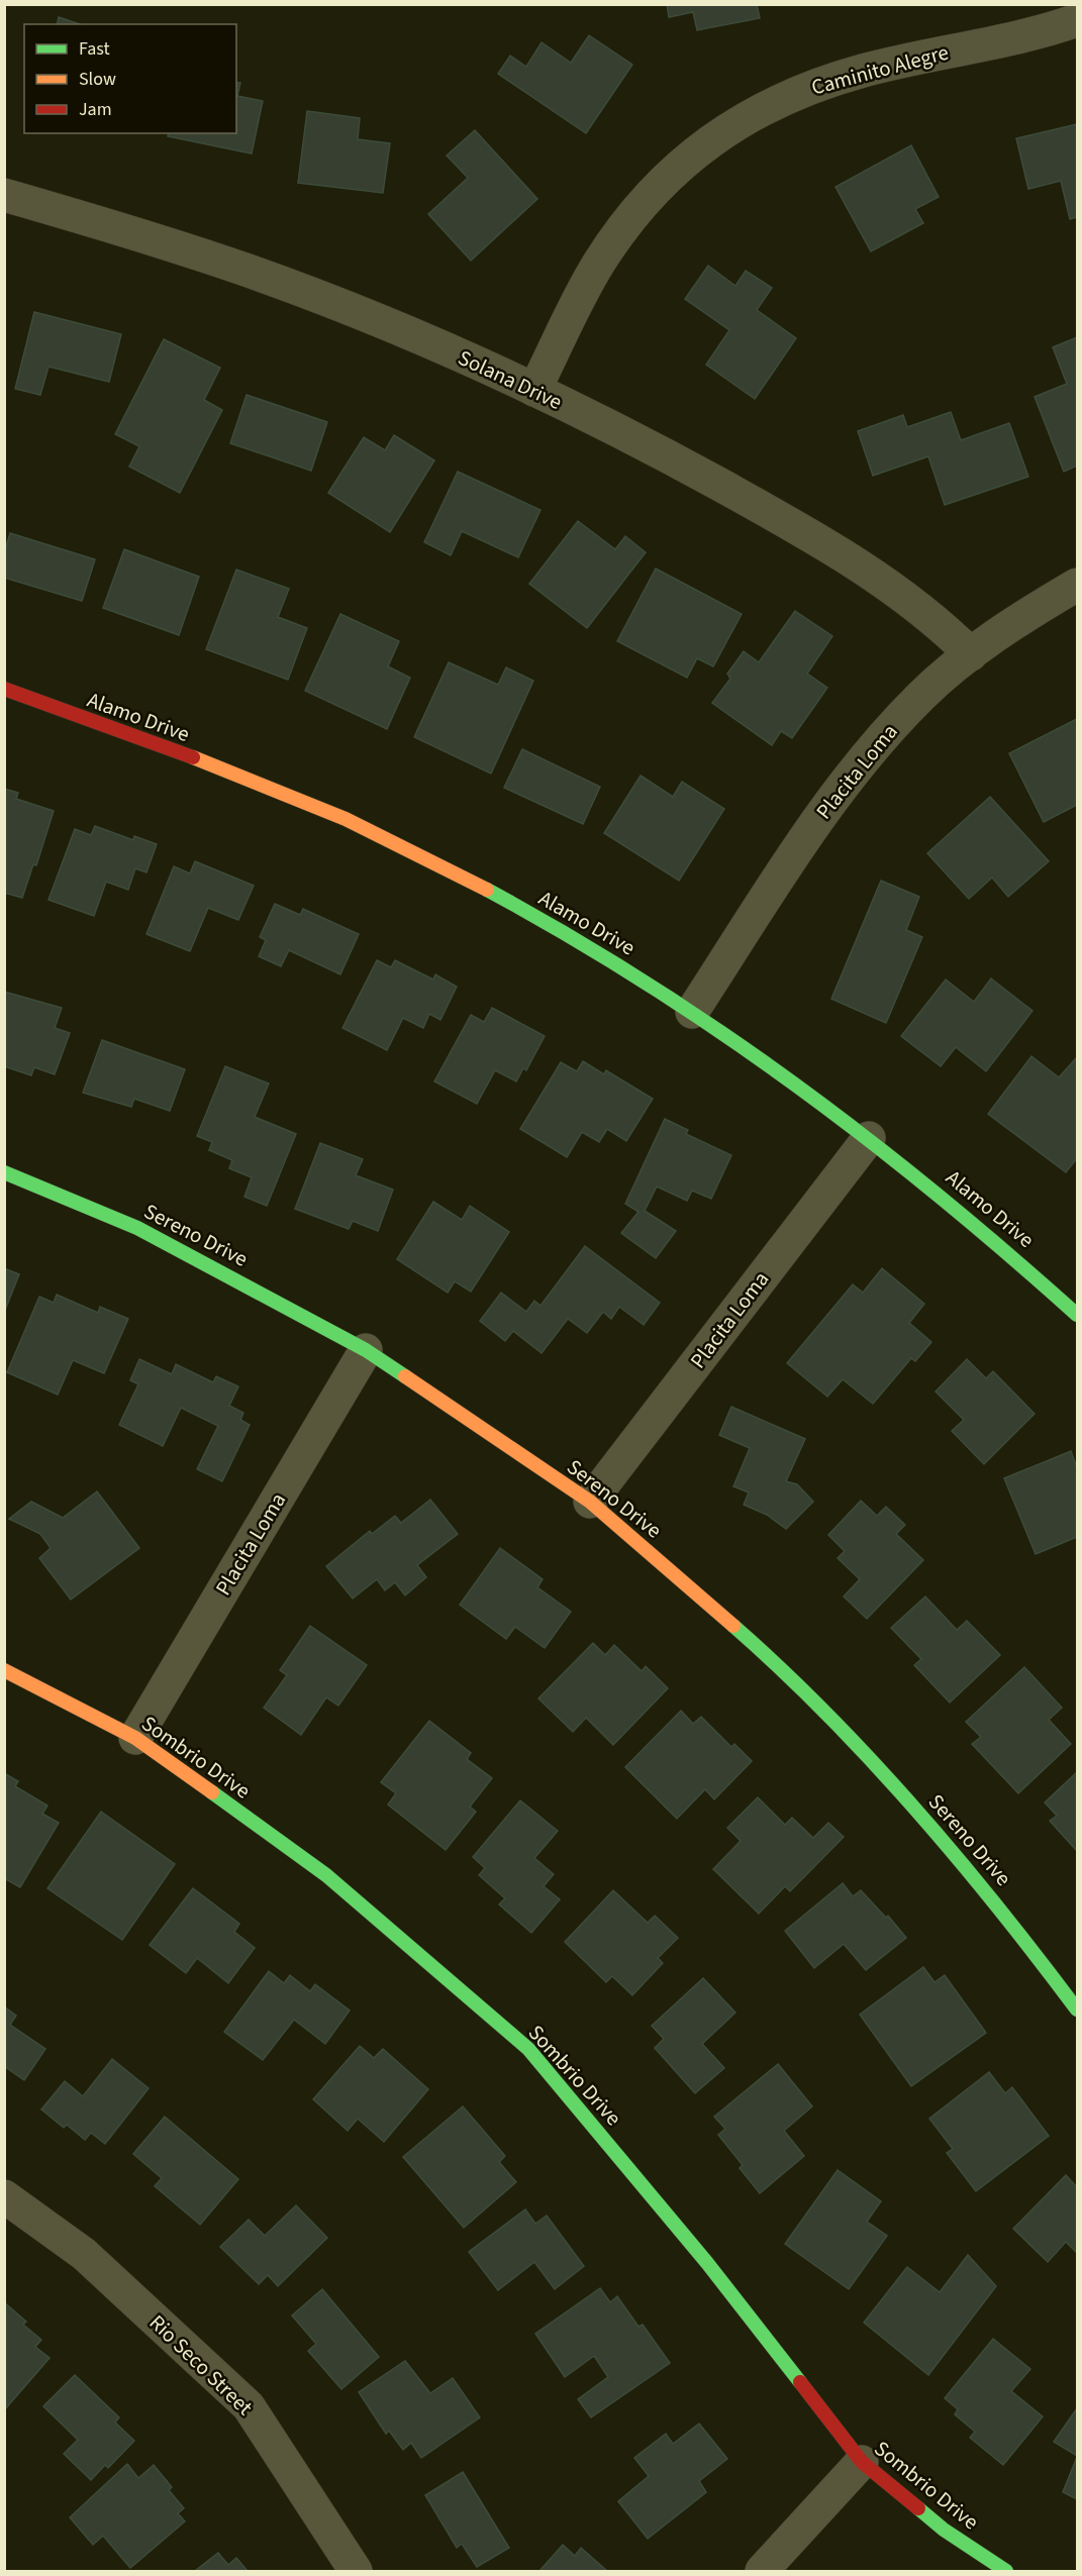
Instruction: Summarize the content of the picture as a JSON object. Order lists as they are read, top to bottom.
{
  "streets": {
    "street": [
      "Caminito Alegre",
      "Solana Drive",
      "Alamo Drive",
      "Placita Loma",
      "Sereno Drive",
      "Sombrio Drive",
      "Rio Seco Street"
    ]
  },
  "crossings": [
    ["Caminito Alegre", "Solana Drive"],
    ["Solana Drive", "Placita Loma"],
    ["Alamo Drive", "Placita Loma"],
    ["Placita Loma", "Sereno Drive"],
    ["Placita Loma", "Sombrio Drive"]
  ],
  "legend": ["Fast", "Slow", "Jam"]
}
